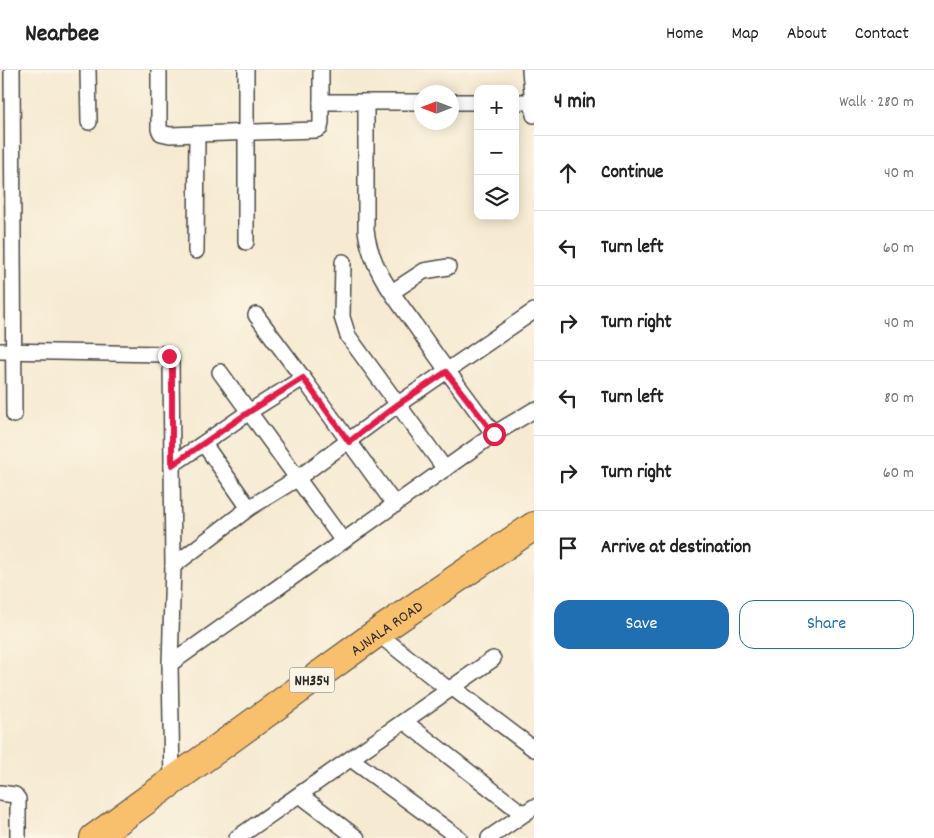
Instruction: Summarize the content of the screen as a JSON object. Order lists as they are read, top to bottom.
{
  "streets": {
    "highway": ["AJNALA ROAD", "NH354"]
  },
  "north": "left",
  "page": {
    "header": "Nearbee",
    "nav": [
      "Home",
      "Map",
      "About",
      "Contact"
    ],
    "heading": ["4 min", "Walk · 280 m"],
    "map_buttons": ["+", "−"],
    "list": [
      ["Continue", "40 m"],
      ["Turn left", "60 m"],
      ["Turn right", "40 m"],
      ["Turn left", "80 m"],
      ["Turn right", "60 m"],
      "Arrive at destination"
    ],
    "buttons": ["Save", "Share"]
  }
}
